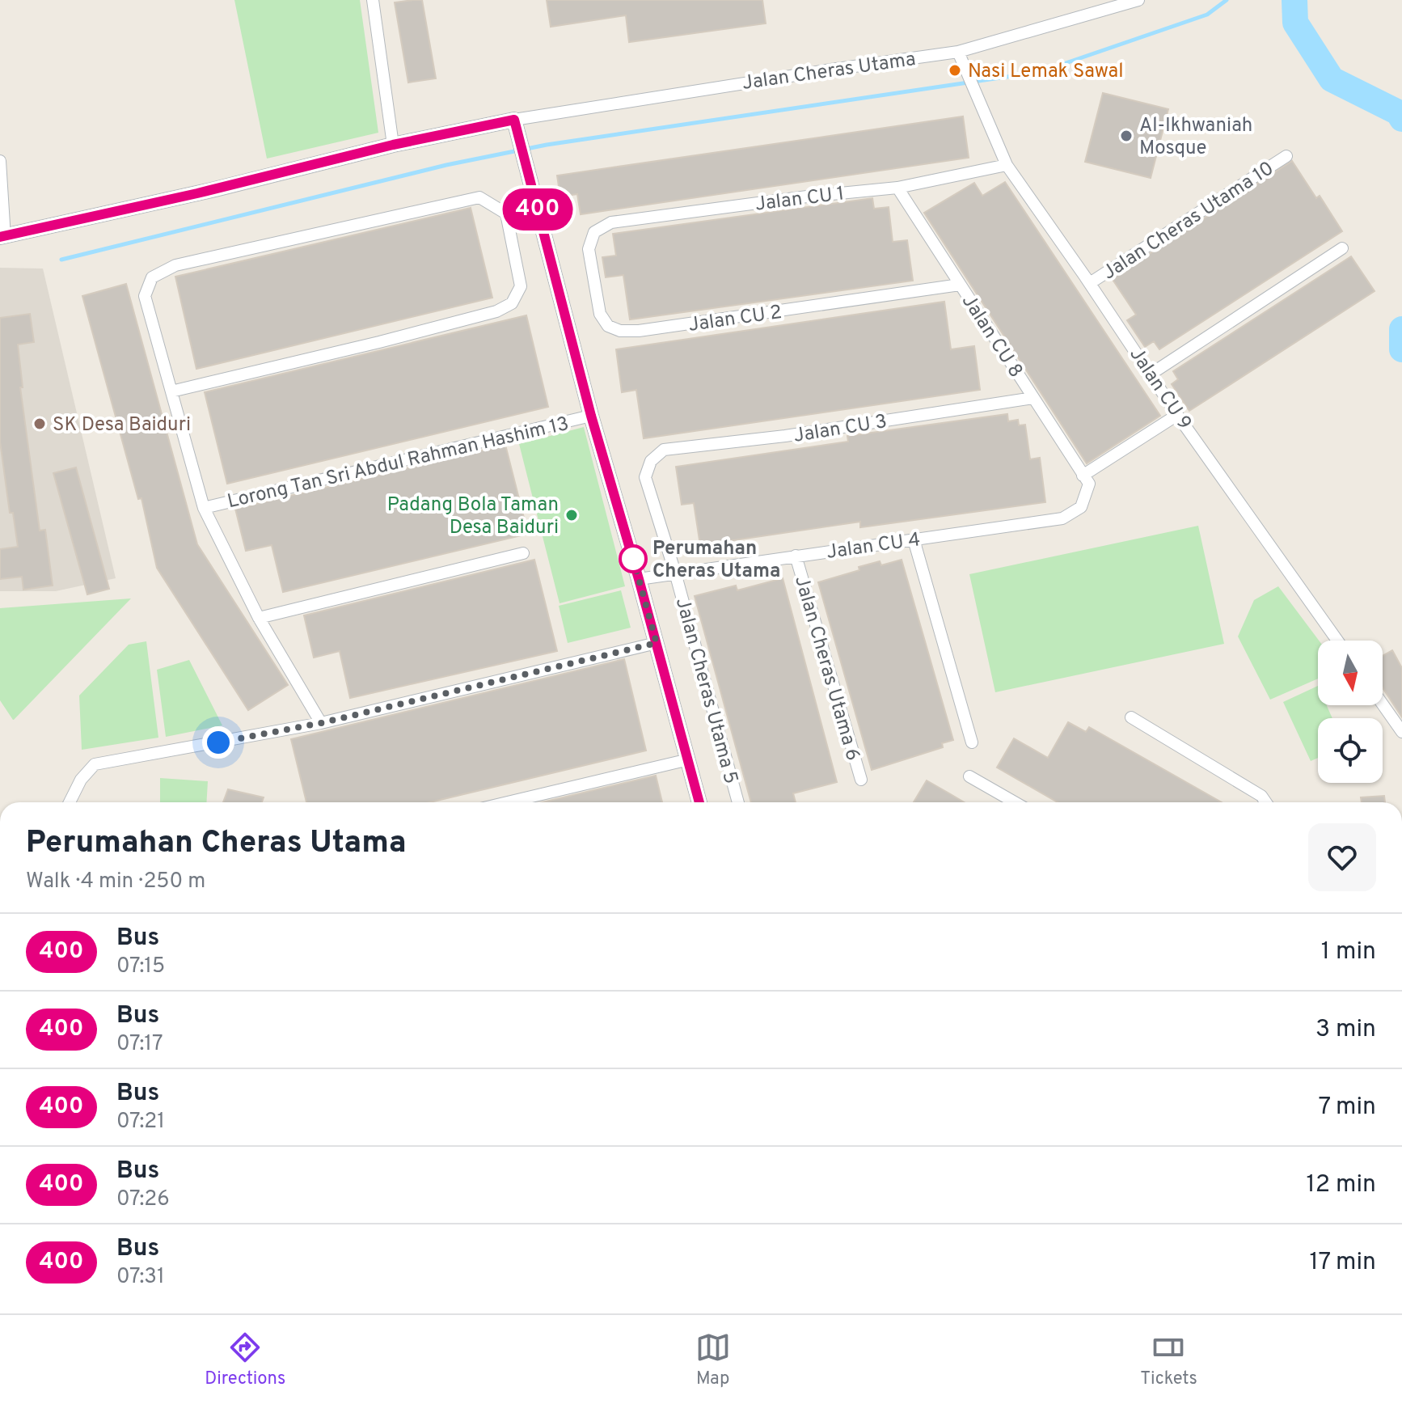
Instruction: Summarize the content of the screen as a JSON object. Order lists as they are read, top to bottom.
{
  "streets": {
    "street": [
      "Jalan Cheras Utama",
      "Jalan CU 1",
      "Jalan Cheras Utama 10",
      "Jalan CU 2",
      "Jalan CU 8",
      "Jalan CU 9",
      "Jalan CU 3",
      "Lorong Tan Sri Abdul Rahman Hashim 13",
      "Jalan CU 4",
      "Jalan Cheras Utama 6",
      "Jalan Cheras Utama 5"
    ]
  },
  "crossings": [
    ["Jalan Cheras Utama", "Jalan CU 9"],
    ["Jalan CU 1", "Jalan CU 2"],
    ["Jalan CU 1", "Jalan CU 8"],
    ["Jalan CU 1", "Jalan CU 9"],
    ["Jalan Cheras Utama 10", "Jalan CU 9"],
    ["Jalan CU 2", "Jalan CU 8"],
    ["Jalan CU 8", "Jalan CU 3"],
    ["Jalan CU 8", "Jalan CU 4"],
    ["Jalan CU 3", "Jalan Cheras Utama 5"],
    ["Jalan CU 4", "Jalan Cheras Utama 6"],
    ["Jalan CU 4", "Jalan Cheras Utama 5"]
  ],
  "places": [
    "Nasi Lemak Sawal",
    "Al-Ikhwaniah Mosque",
    "SK Desa Baiduri",
    "Padang Bola Taman Desa Baiduri",
    "Perumahan Cheras Utama"
  ],
  "lines": ["bus line 400"],
  "north": "bottom",
  "page": {
    "on_map": "400",
    "heading": ["Perumahan Cheras Utama", "Walk · 4 min · 250 m"],
    "list": [
      {
        "mark": "400",
        "name": "Bus",
        "note": "07:15",
        "value": "1 min"
      },
      {
        "mark": "400",
        "name": "Bus",
        "note": "07:17",
        "value": "3 min"
      },
      {
        "mark": "400",
        "name": "Bus",
        "note": "07:21",
        "value": "7 min"
      },
      {
        "mark": "400",
        "name": "Bus",
        "note": "07:26",
        "value": "12 min"
      },
      {
        "mark": "400",
        "name": "Bus",
        "note": "07:31",
        "value": "17 min"
      }
    ],
    "tabs": ["Directions", "Map", "Tickets"]
  }
}
